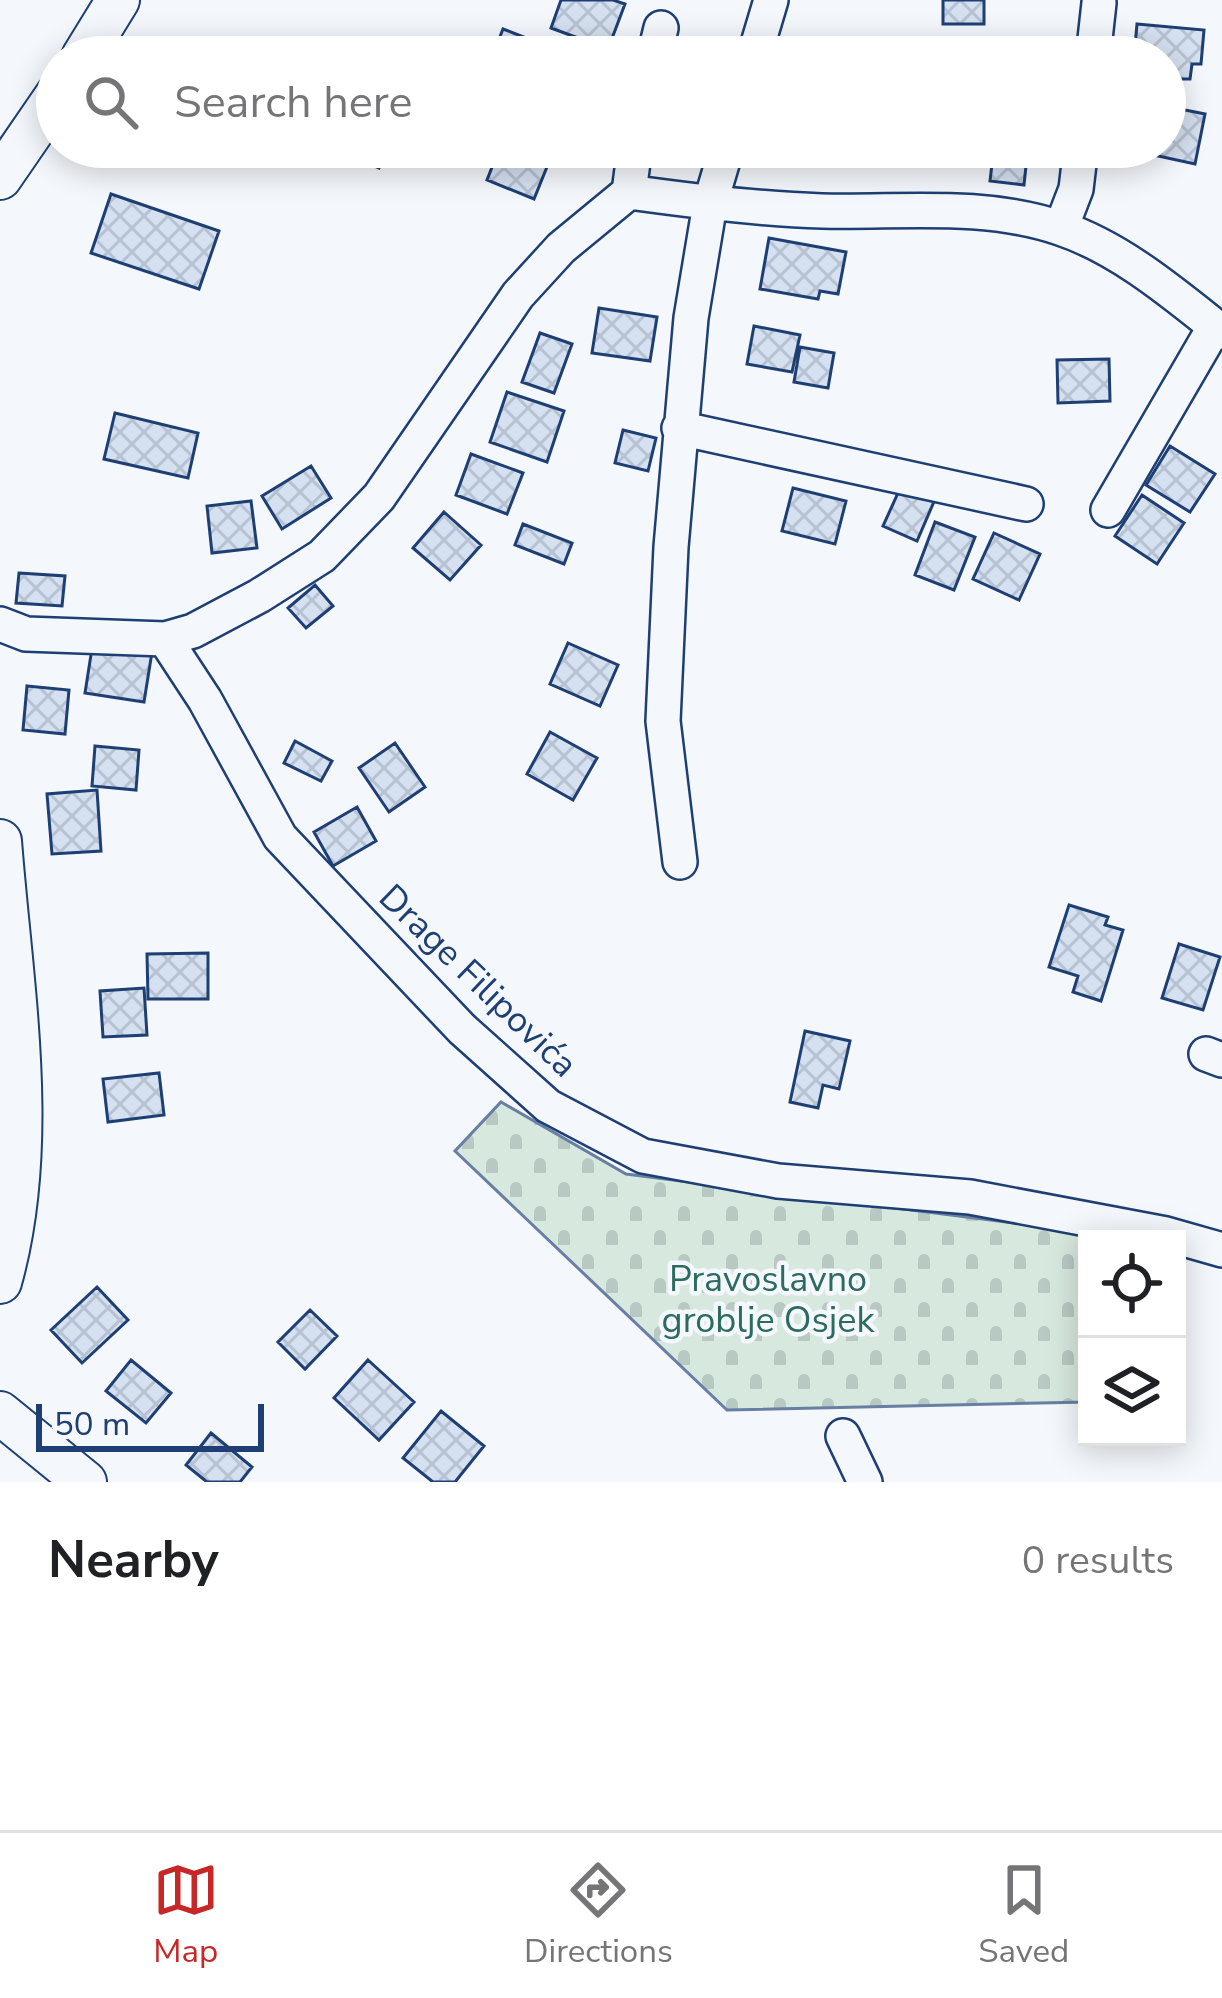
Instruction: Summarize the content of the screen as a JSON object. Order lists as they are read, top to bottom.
{
  "streets": {
    "street": ["Drage Filipovića"]
  },
  "parks": ["Pravoslavno groblje Osjek"],
  "scale_bar": "50 m",
  "page": {
    "search": "Search here",
    "scale": "50 m",
    "heading": ["Nearby", "0 results"],
    "nav": ["Map", "Directions", "Saved"]
  }
}
